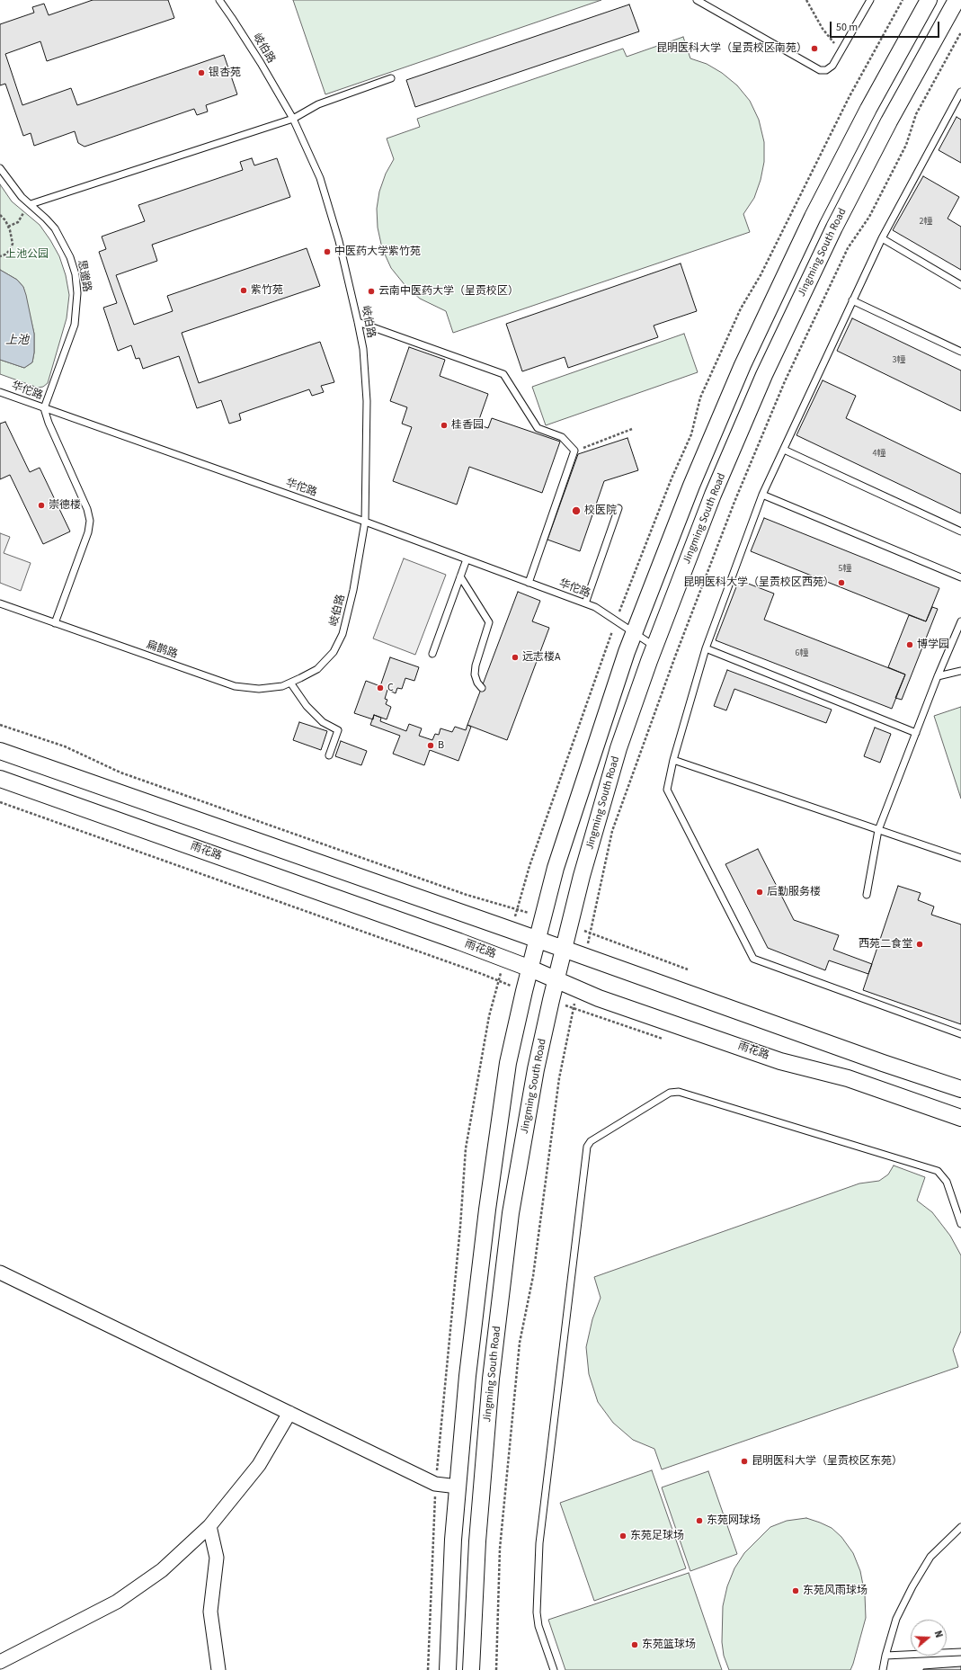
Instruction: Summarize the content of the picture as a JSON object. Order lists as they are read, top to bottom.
{
  "streets": {
    "street": ["Jingming South Road", "雨花路"],
    "lane": [
      "岐伯路",
      "思邈路",
      "华佗路",
      "扁鹊路"
    ]
  },
  "crossings": [
    ["岐伯路", "华佗路"],
    ["岐伯路", "扁鹊路"],
    ["Jingming South Road", "华佗路"],
    ["Jingming South Road", "雨花路"],
    ["思邈路", "华佗路"]
  ],
  "water": ["上池"],
  "parks": ["上池公园"],
  "places": [
    "昆明医科大学（呈贡校区南苑）",
    "银杏苑",
    "中医药大学紫竹苑",
    "紫竹苑",
    "云南中医药大学（呈贡校区）",
    "桂香园",
    "崇德楼",
    "校医院",
    "昆明医科大学（呈贡校区西苑）",
    "博学园",
    "远志楼A",
    "C",
    "B",
    "后勤服务楼",
    "西苑二食堂",
    "昆明医科大学（呈贡校区东苑）",
    "东苑网球场",
    "东苑足球场",
    "东苑风雨球场",
    "东苑篮球场"
  ],
  "house_numbers": [
    "2幢",
    "3幢",
    "4幢",
    "5幢",
    "6幢"
  ],
  "scale_bar": "50 m",
  "north": "right"
}
